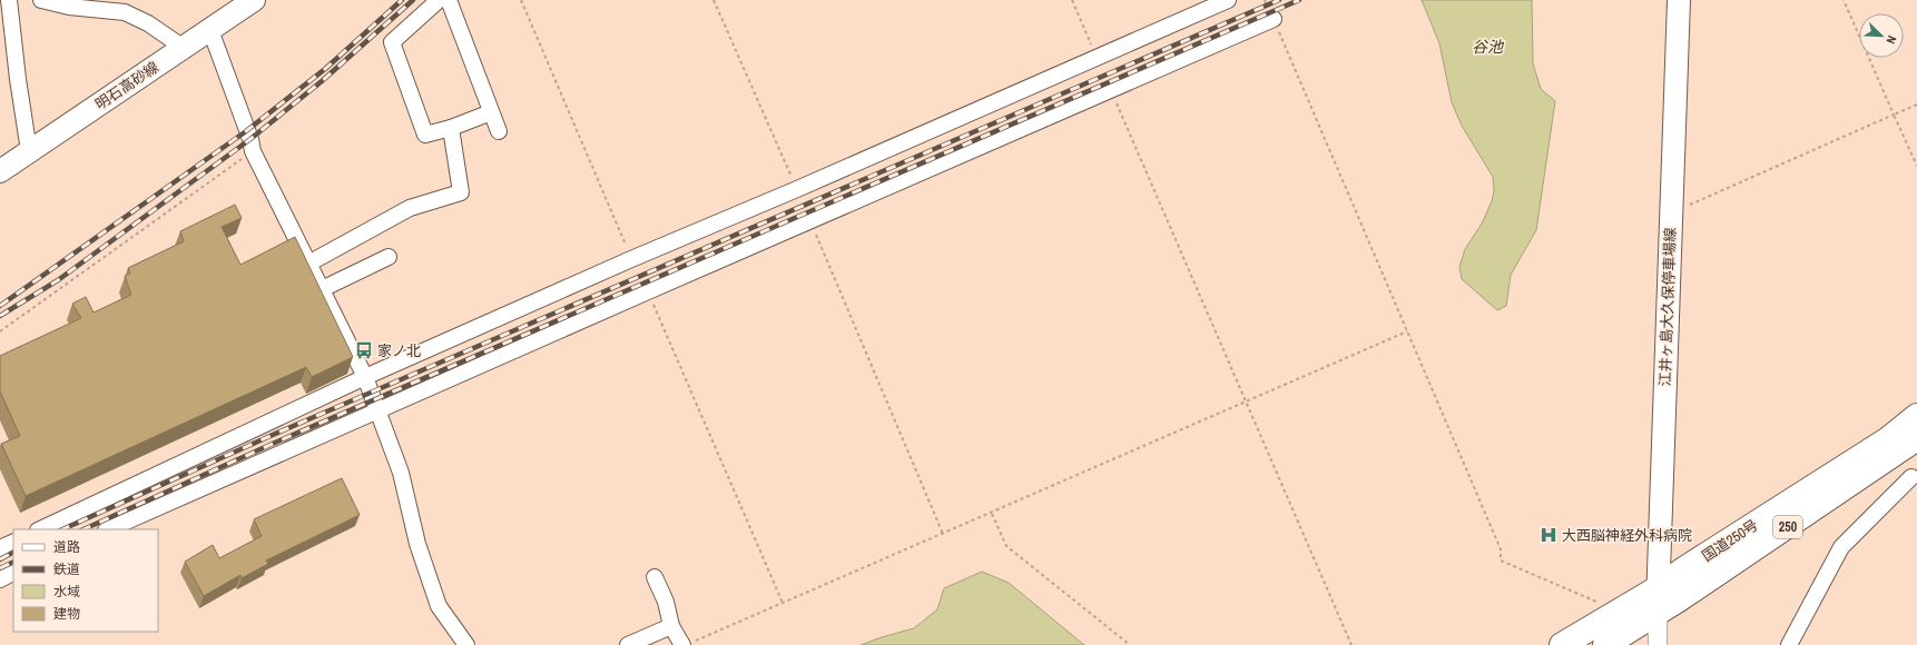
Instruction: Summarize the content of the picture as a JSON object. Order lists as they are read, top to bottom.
{
  "streets": {
    "highway": ["250", "国道250号"],
    "main road": ["明石高砂線", "江井ヶ島大久保停車場線"]
  },
  "crossings": [
    ["江井ヶ島大久保停車場線", "国道250号"]
  ],
  "water": ["谷池"],
  "places": {
    "bus stop": ["家ノ北"],
    "hospital": ["大西脳神経外科病院"]
  },
  "legend": [
    "道路",
    "鉄道",
    "水域",
    "建物"
  ],
  "north": "bottom right"
}
